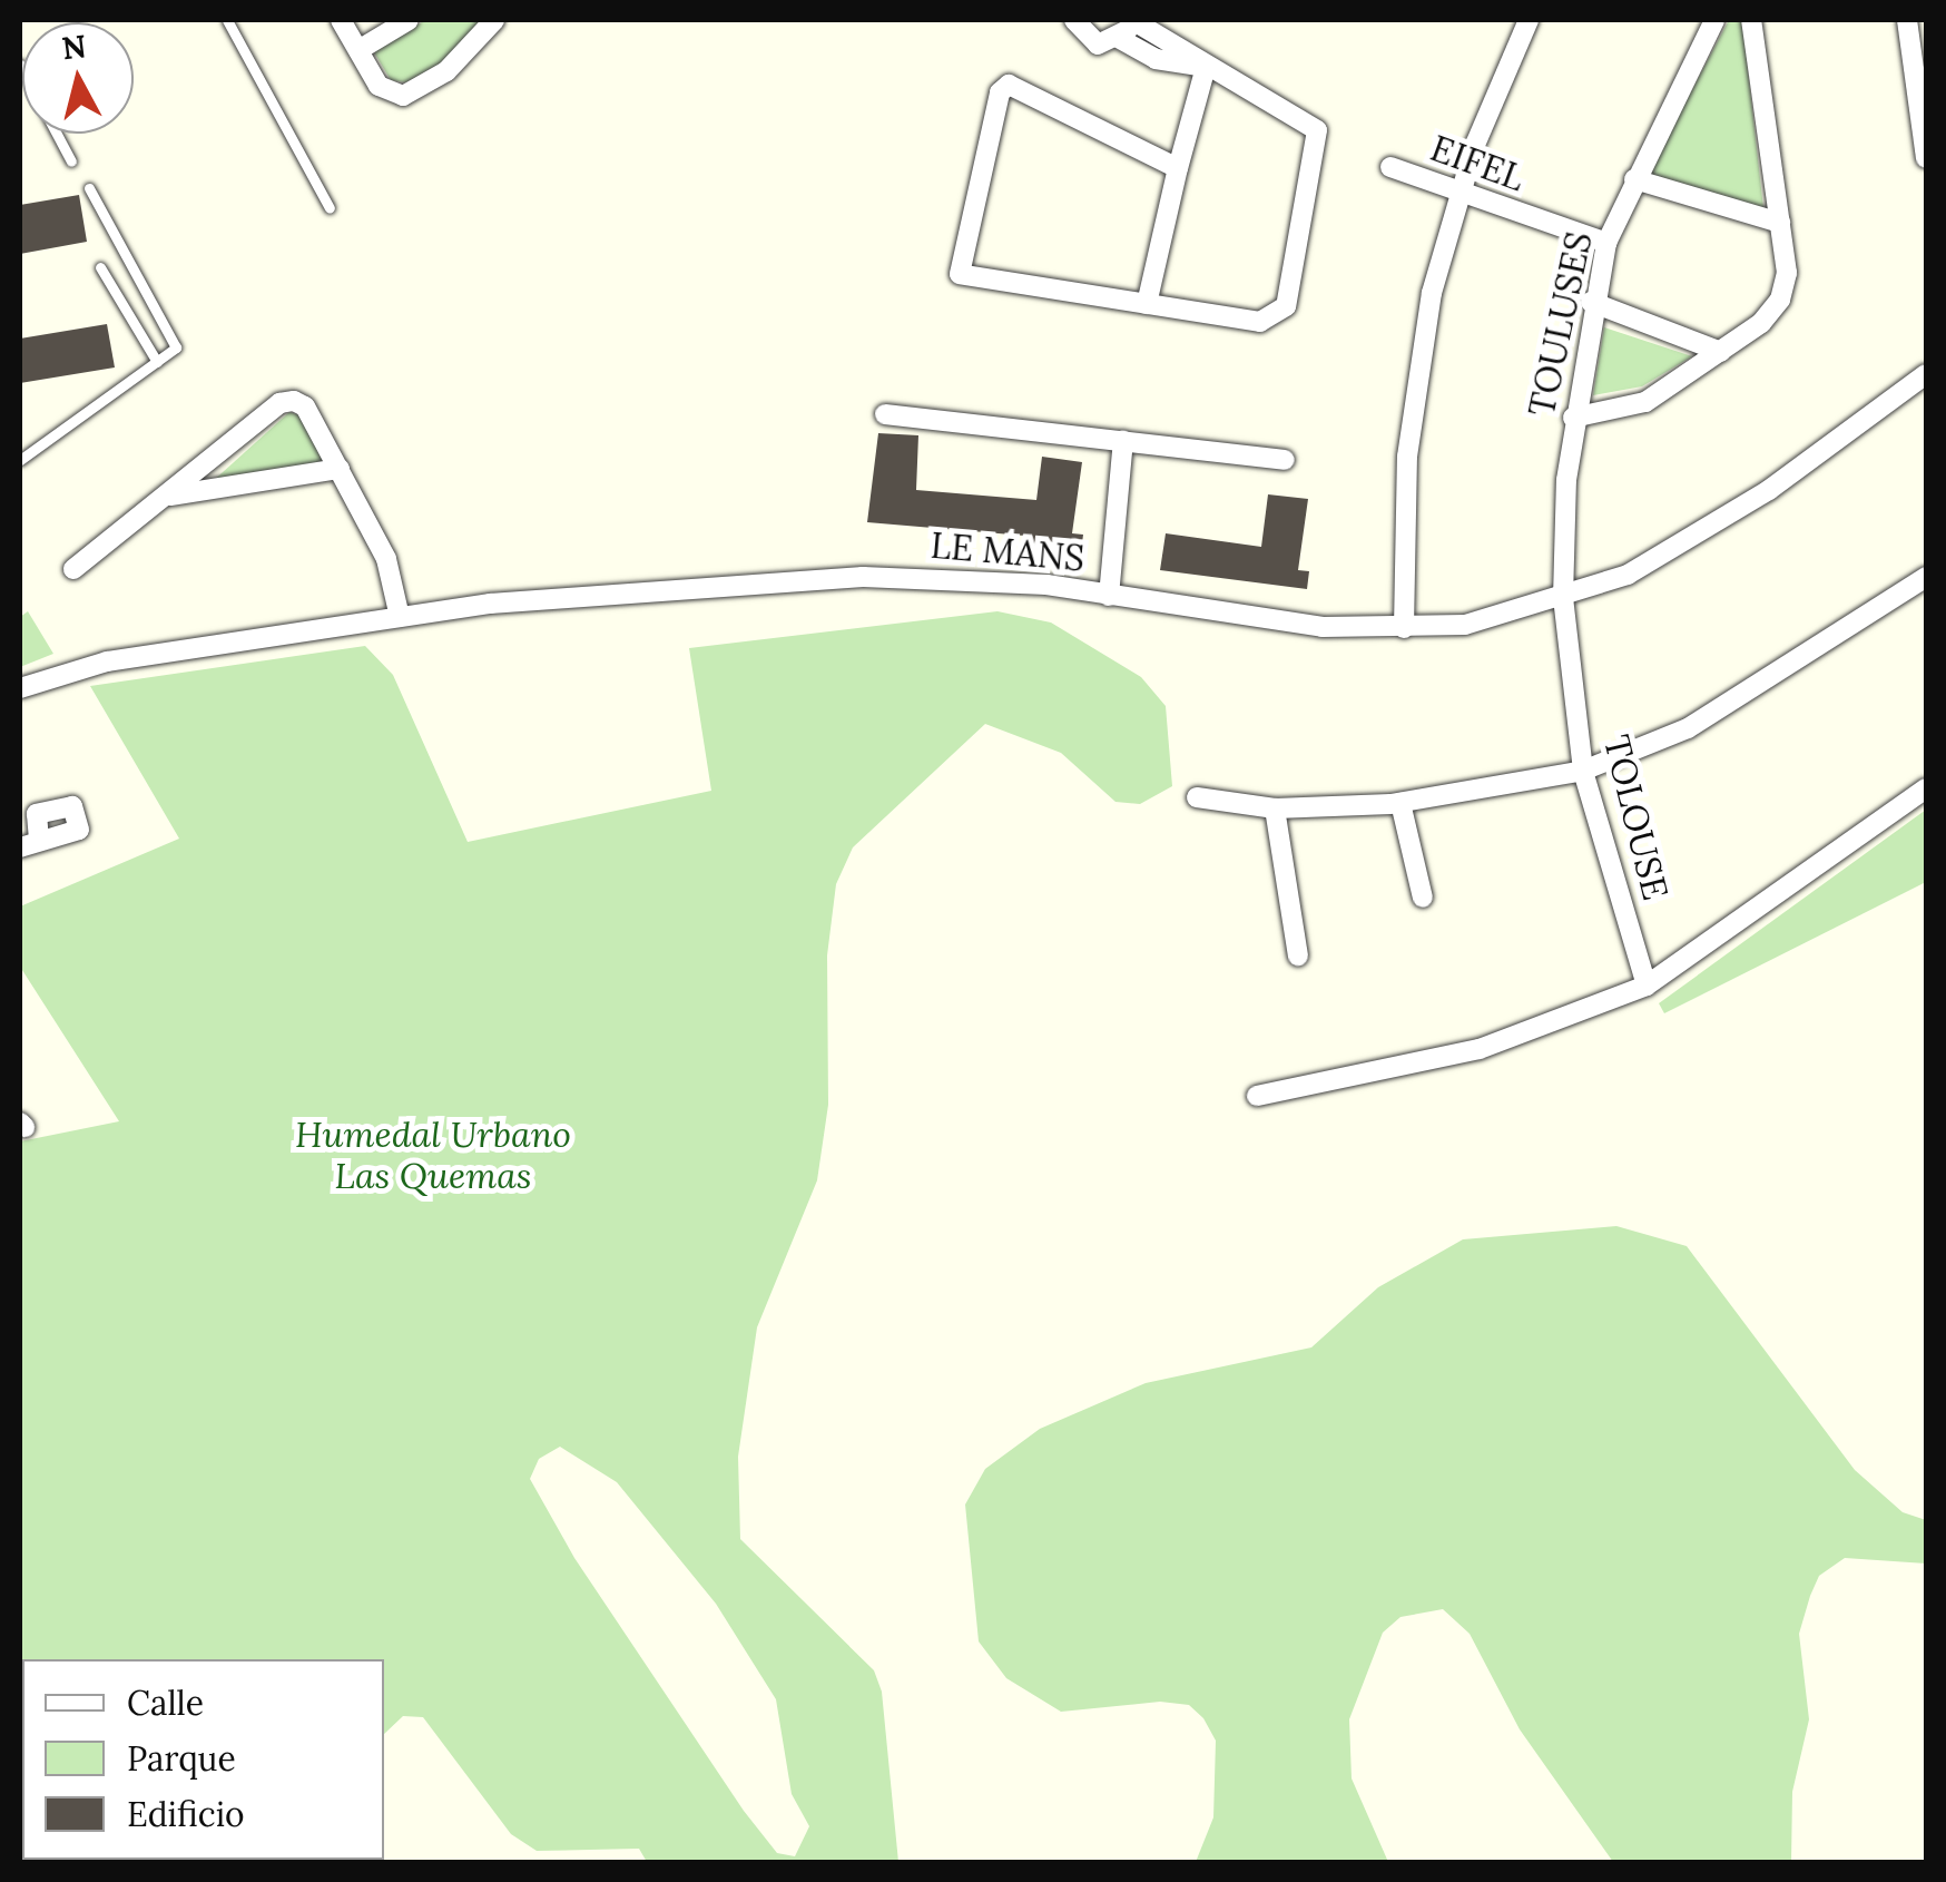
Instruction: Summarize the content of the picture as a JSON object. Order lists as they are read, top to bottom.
{
  "streets": {
    "street": [
      "EIFEL",
      "TOULUSES",
      "LE MANS",
      "TOLOUSE"
    ]
  },
  "crossings": [
    ["EIFEL", "TOULUSES"],
    ["TOULUSES", "LE MANS"],
    ["TOULUSES", "TOLOUSE"],
    ["LE MANS", "TOLOUSE"]
  ],
  "parks": ["Humedal Urbano Las Quemas"],
  "legend": ["Calle", "Parque", "Edificio"],
  "north": "top"
}
